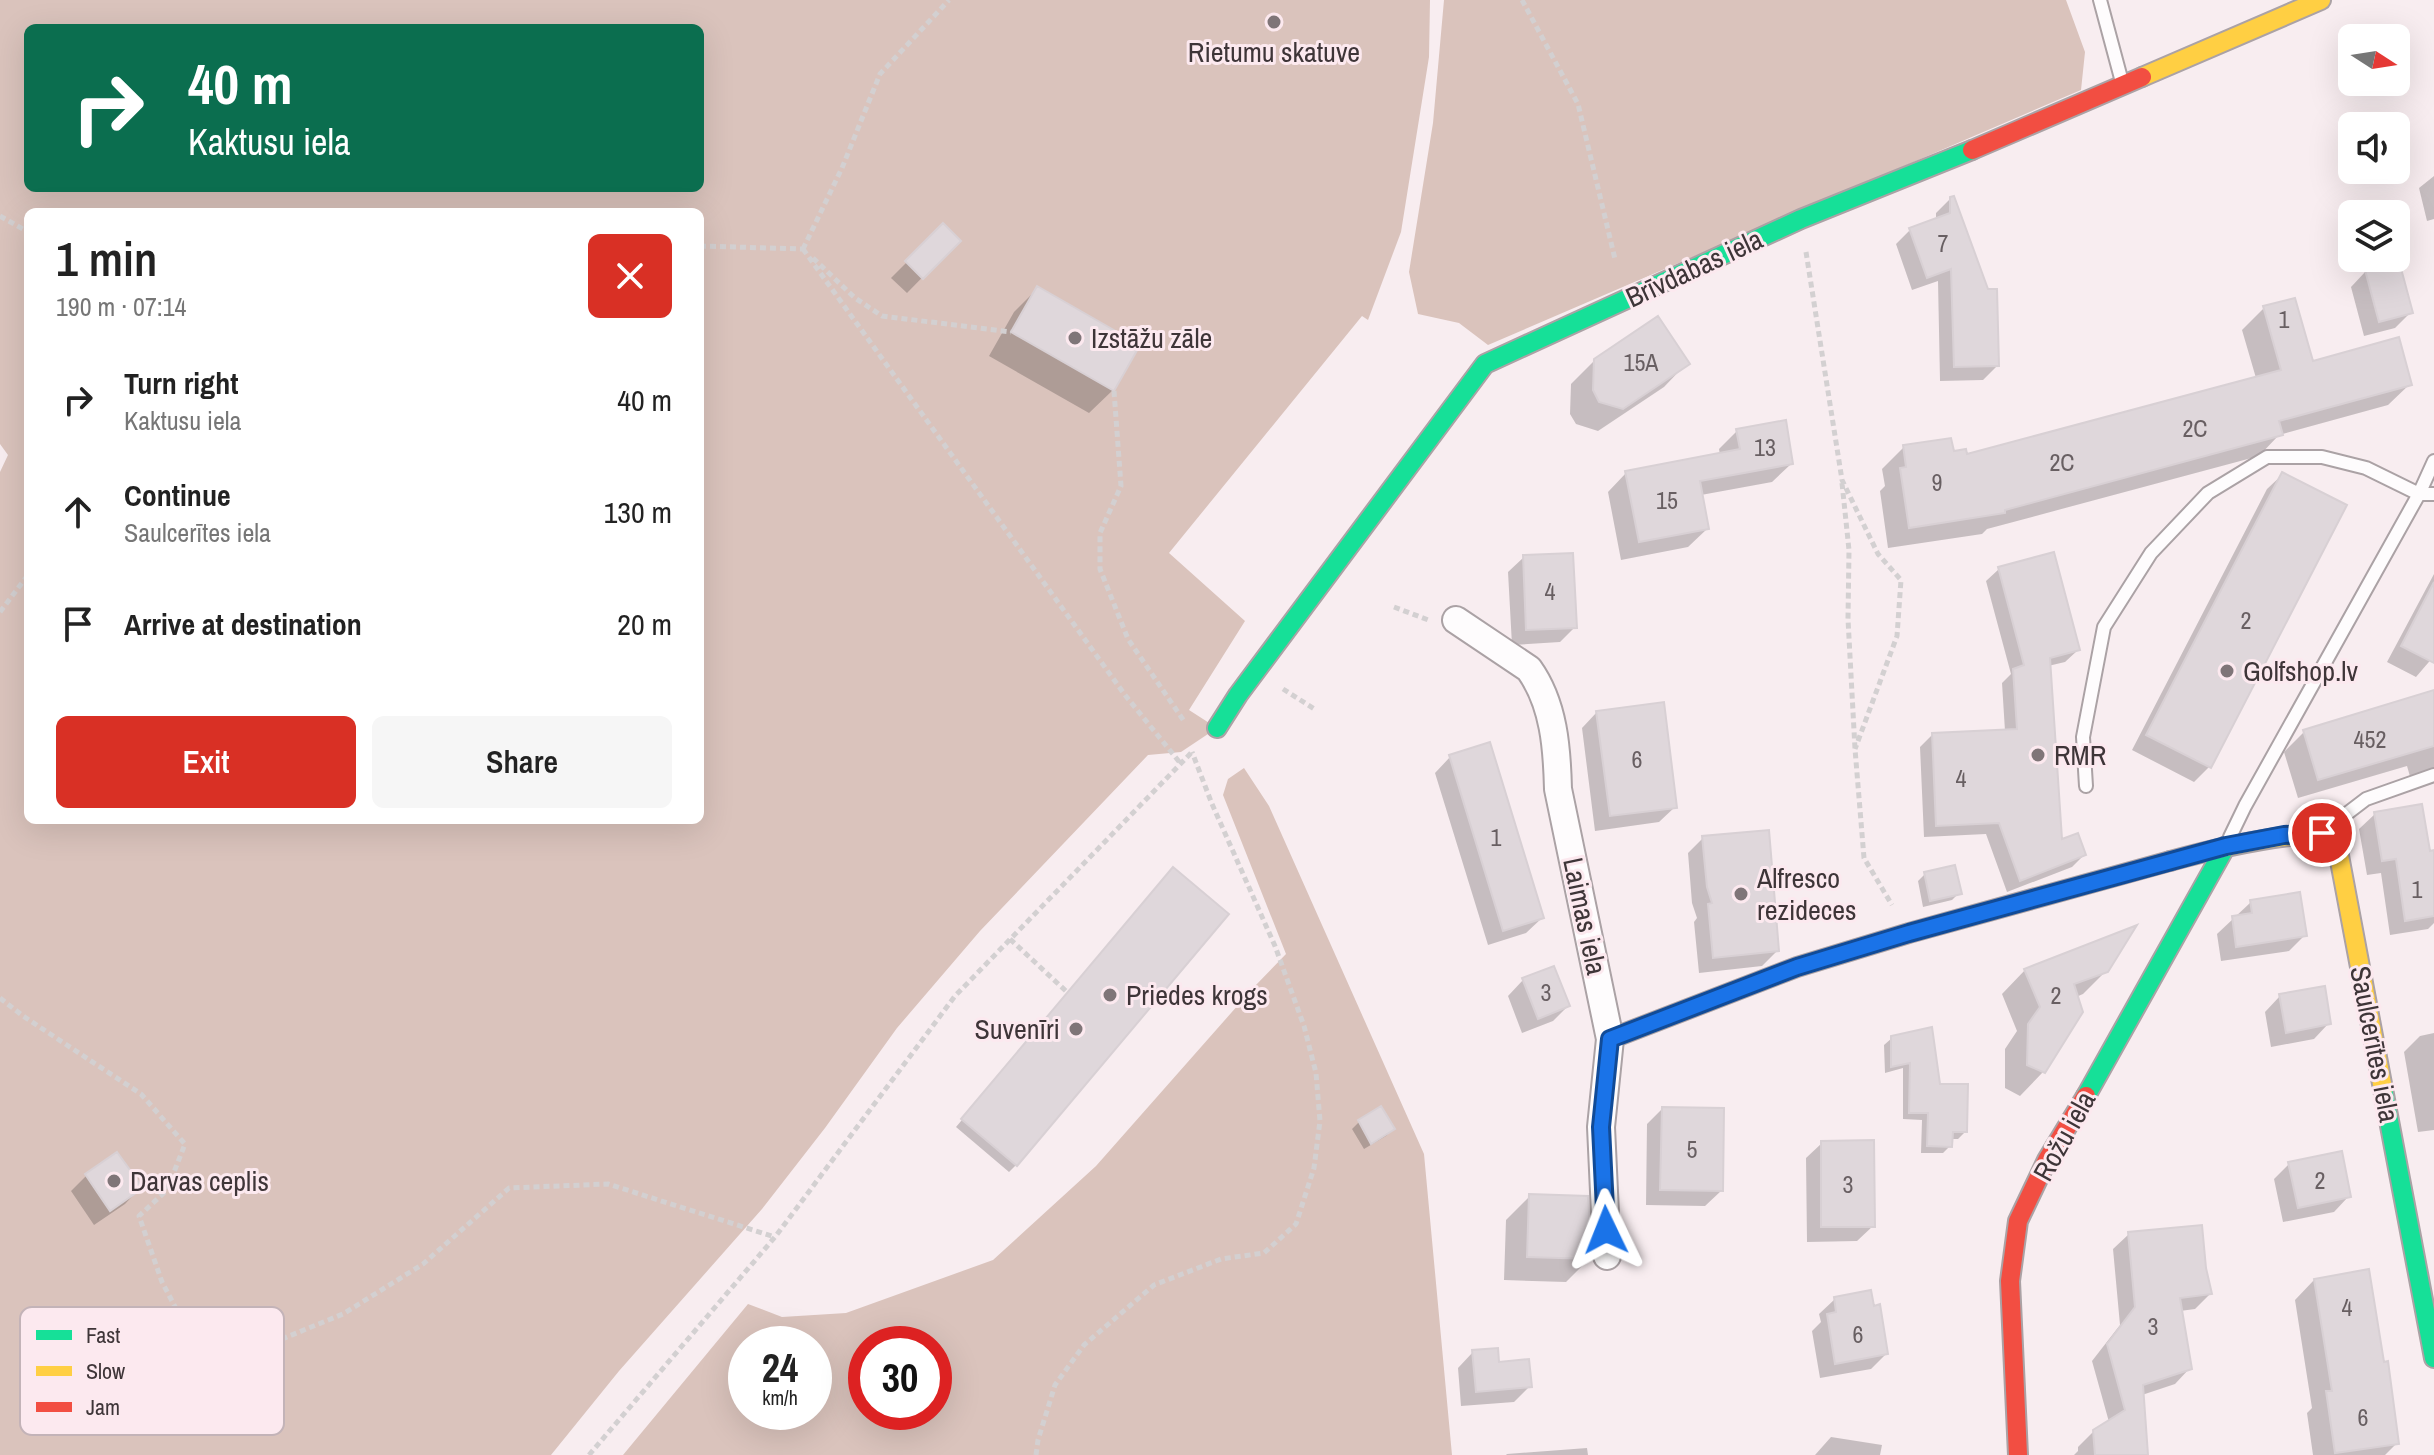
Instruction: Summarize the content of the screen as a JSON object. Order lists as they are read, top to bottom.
{
  "streets": {
    "street": [
      "Brīvdabas iela",
      "Laimas iela",
      "Saulcerītes iela",
      "Rožu iela"
    ]
  },
  "places": [
    "Rietumu skatuve",
    "Izstāžu zāle",
    "Golfshop.lv",
    "RMR",
    "Alfresco rezideces",
    "Priedes krogs",
    "Suvenīri",
    "Darvas ceplis"
  ],
  "house_numbers": [
    "7",
    "1",
    "15A",
    "2C",
    "13",
    "2C",
    "9",
    "15",
    "4",
    "2",
    "452",
    "6",
    "4",
    "1",
    "1",
    "3",
    "2",
    "5",
    "2",
    "3",
    "4",
    "3",
    "6",
    "6"
  ],
  "legend": ["Fast", "Slow", "Jam"],
  "north": "right",
  "page": {
    "turn": ["40 m", "Kaktusu iela"],
    "heading": ["1 min", "190 m · 07:14"],
    "list": [
      {
        "name": "Turn right",
        "note": "Kaktusu iela",
        "value": "40 m"
      },
      {
        "name": "Continue",
        "note": "Saulcerītes iela",
        "value": "130 m"
      },
      {
        "name": "Arrive at destination",
        "value": "20 m"
      }
    ],
    "buttons": ["Exit", "Share"],
    "speed": "24 km/h",
    "limit": "30"
  }
}
